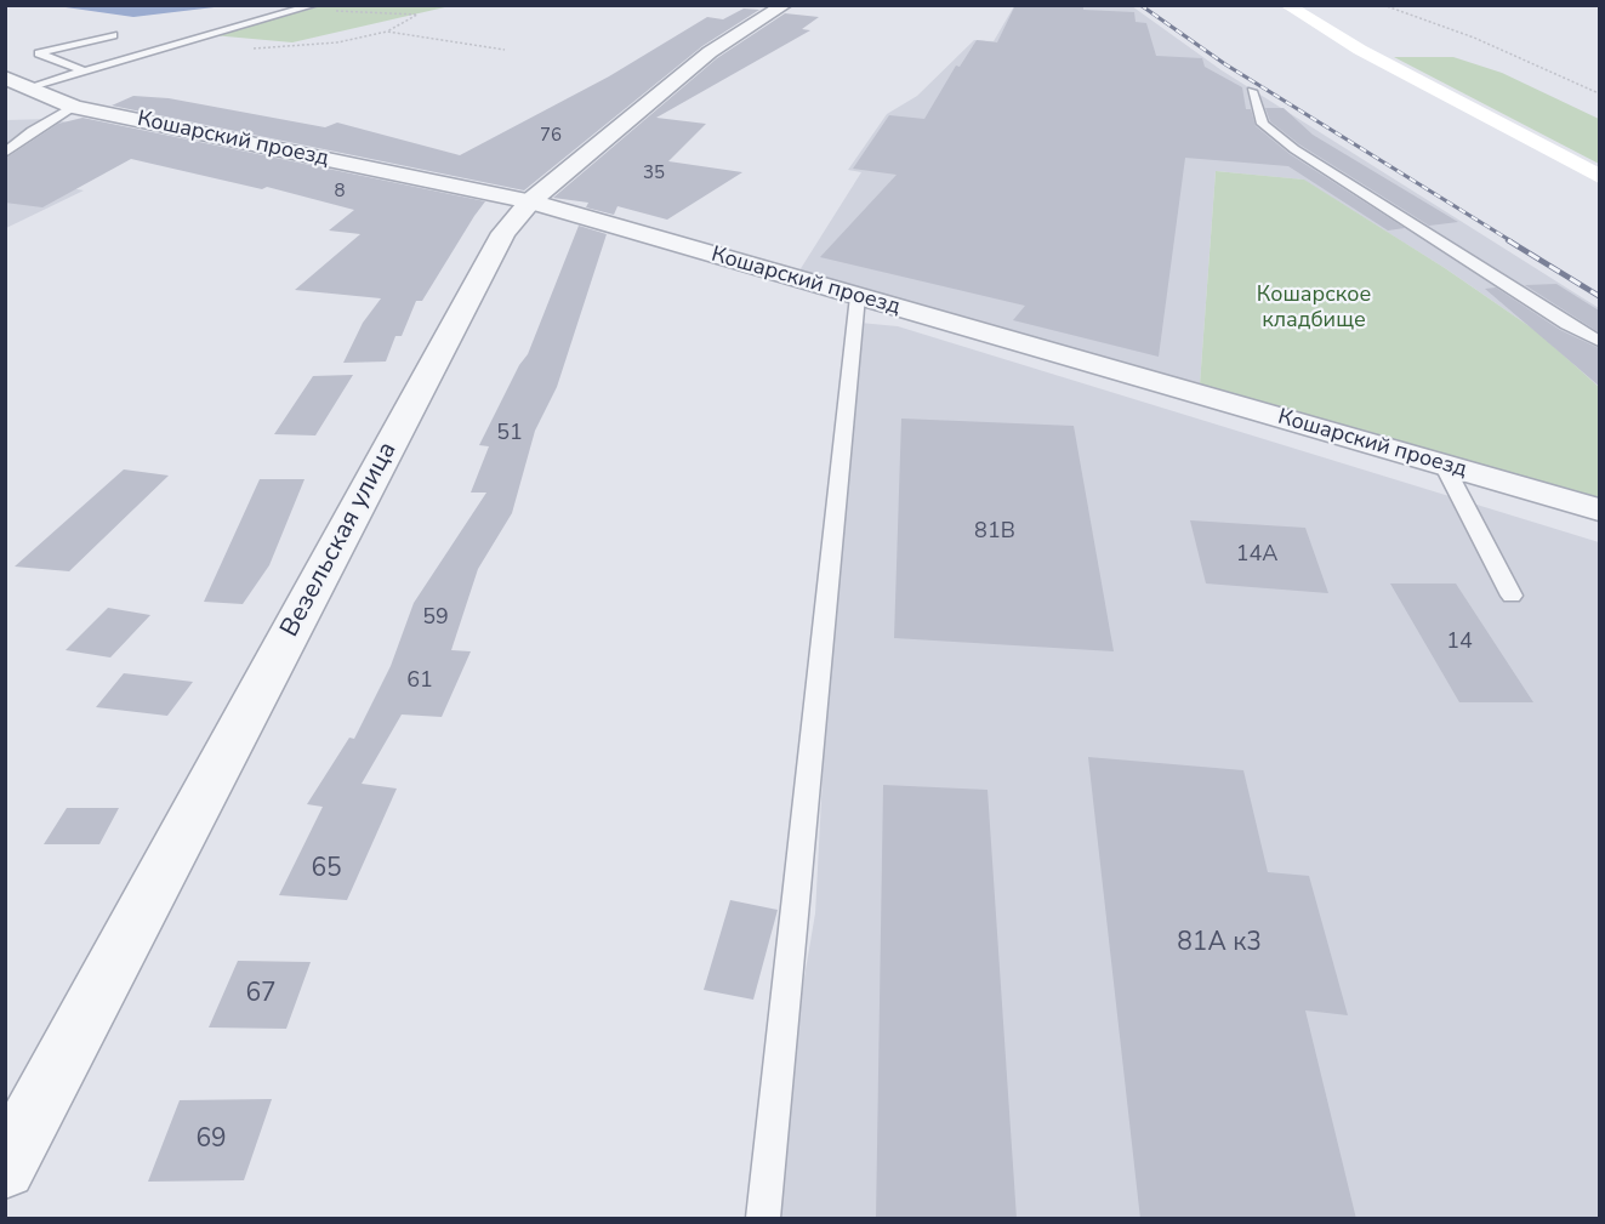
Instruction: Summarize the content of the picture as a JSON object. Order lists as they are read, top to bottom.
{
  "streets": {
    "street": ["Кошарский проезд", "Везельская улица"]
  },
  "crossings": [
    ["Кошарский проезд", "Везельская улица"]
  ],
  "parks": ["Кошарское кладбище"],
  "house_numbers": [
    "76",
    "35",
    "8",
    "51",
    "81В",
    "14А",
    "59",
    "14",
    "61",
    "65",
    "81А к3",
    "67",
    "69"
  ]
}
